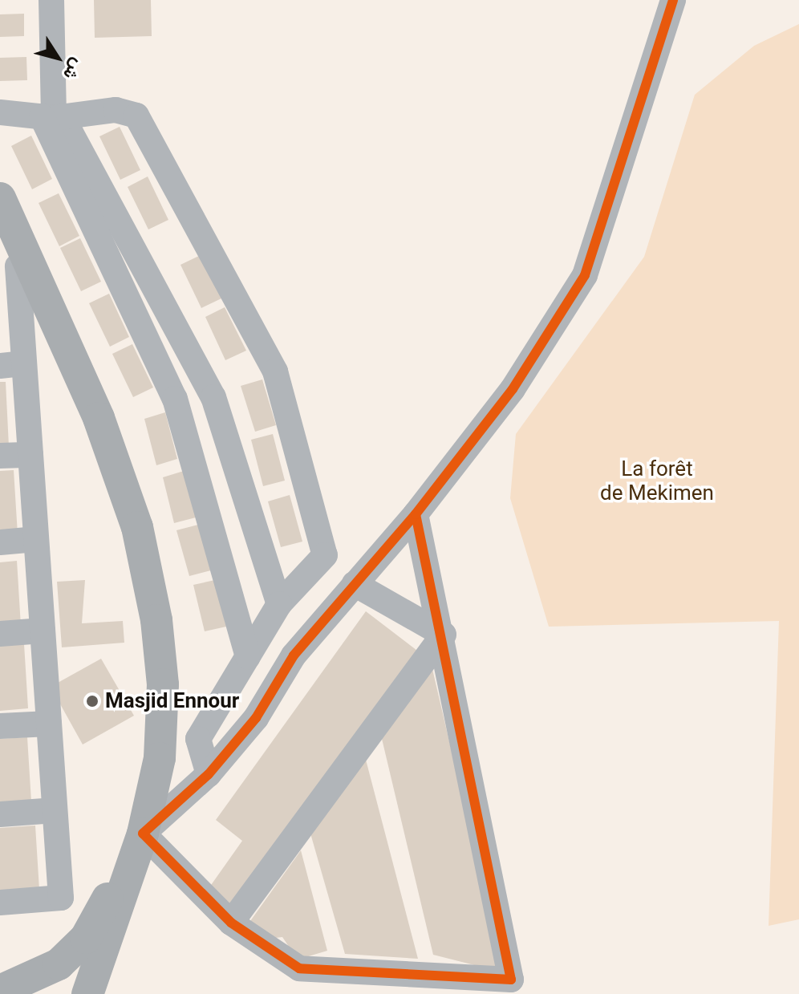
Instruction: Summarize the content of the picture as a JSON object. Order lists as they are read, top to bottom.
{
  "parks": ["La forêt de Mekimen"],
  "places": ["Masjid Ennour"],
  "north": "bottom right"
}
